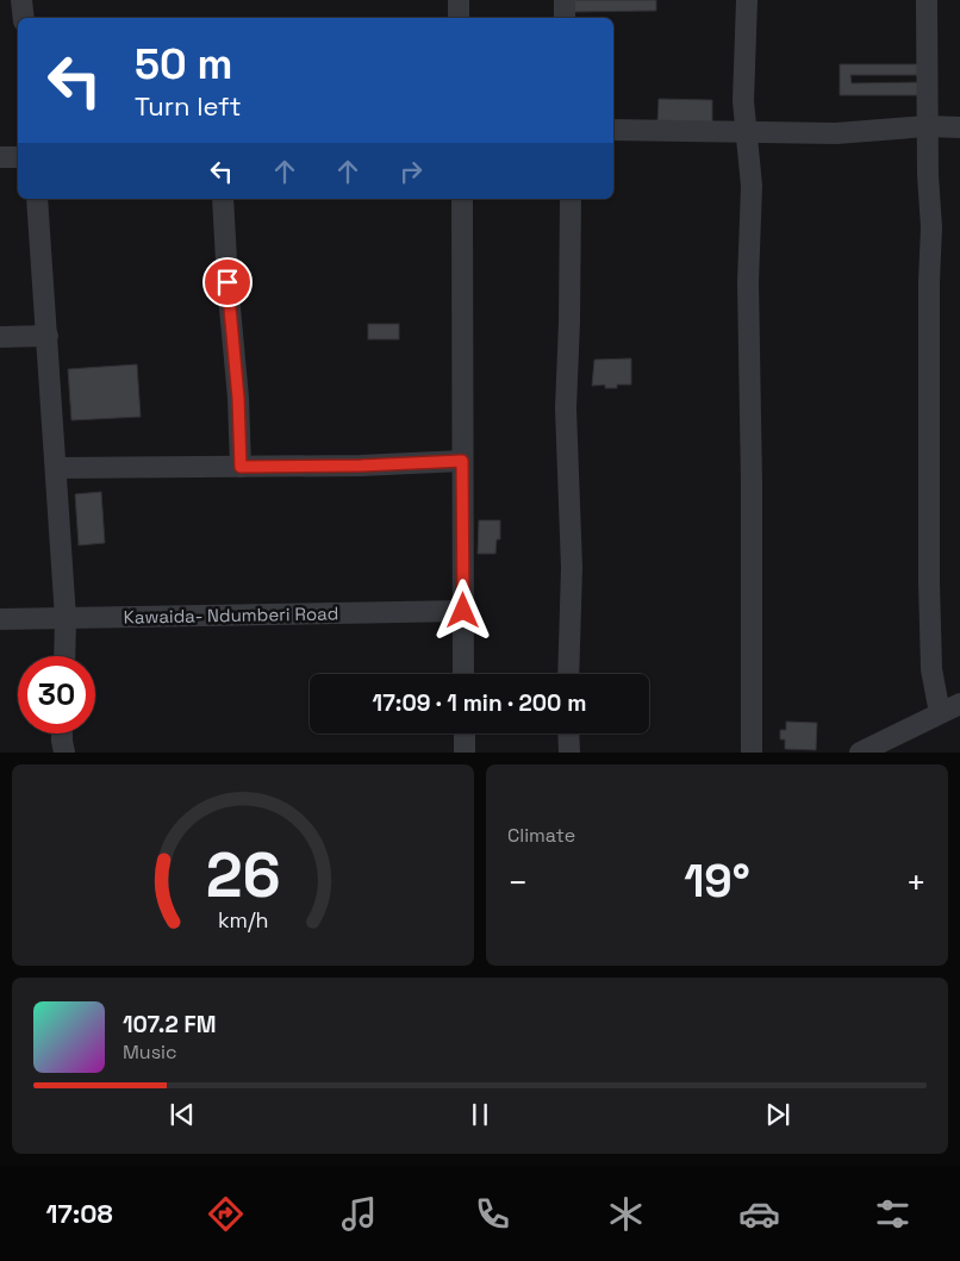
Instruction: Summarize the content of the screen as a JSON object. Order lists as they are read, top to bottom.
{
  "streets": {
    "street": ["Kawaida- Ndumberi Road"]
  },
  "page": {
    "turn": ["50 m", "Turn left"],
    "limit": "30",
    "trip": "17:09 · 1 min · 200 m",
    "tile": "Climate",
    "heat": ["−", "19°", "+"],
    "song": ["107.2 FM", "Music"],
    "tabs": "17:08",
    "gauge": ["26", "km/h"]
  }
}
